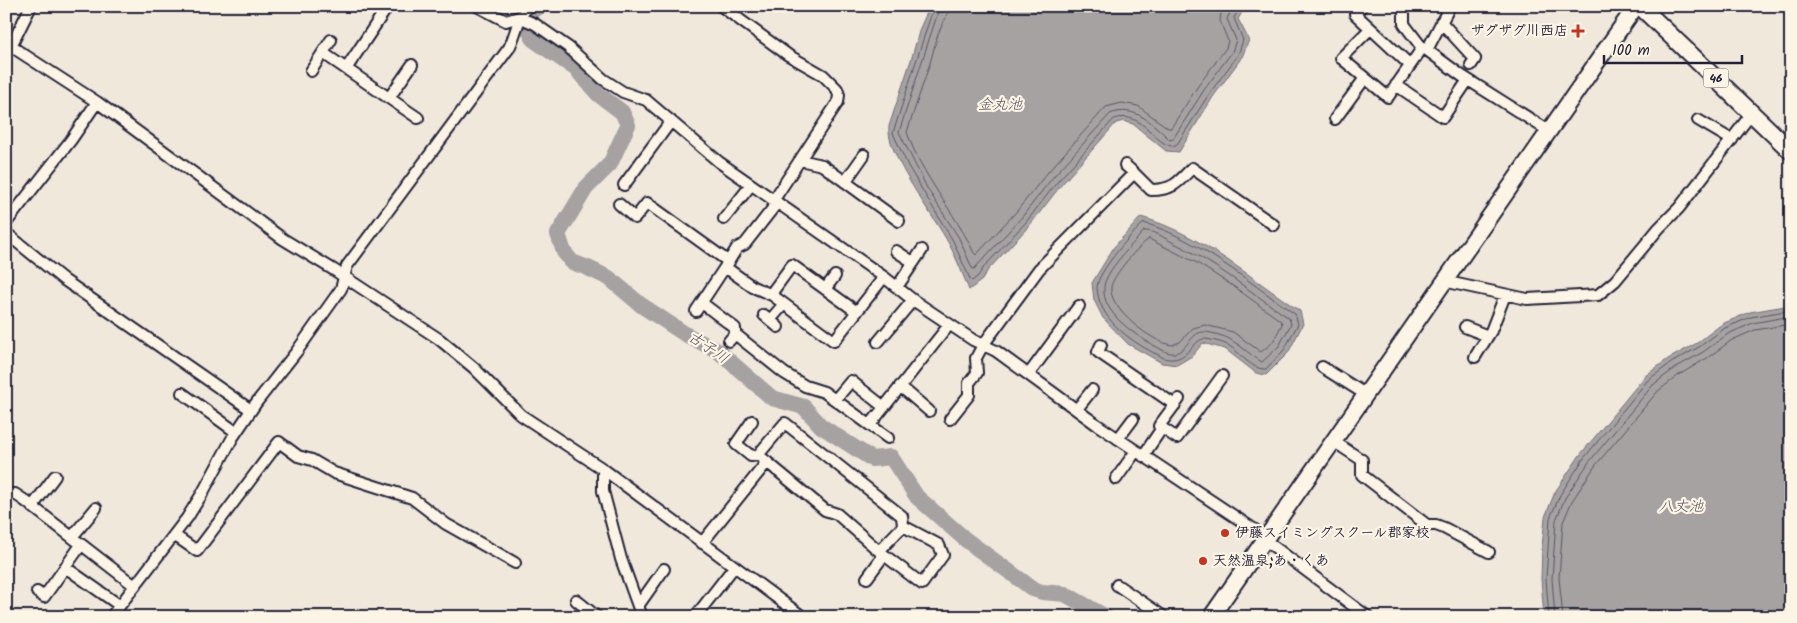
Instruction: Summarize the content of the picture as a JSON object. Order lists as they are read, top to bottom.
{
  "streets": {
    "main road": ["46"]
  },
  "water": ["金丸池", "古子川", "八丈池"],
  "places": {
    "health": ["ザグザグ川西店"],
    "other": ["伊藤スイミングスクール郡家校", "天然温泉;あ・くあ"]
  },
  "scale_bar": "100 m"
}
